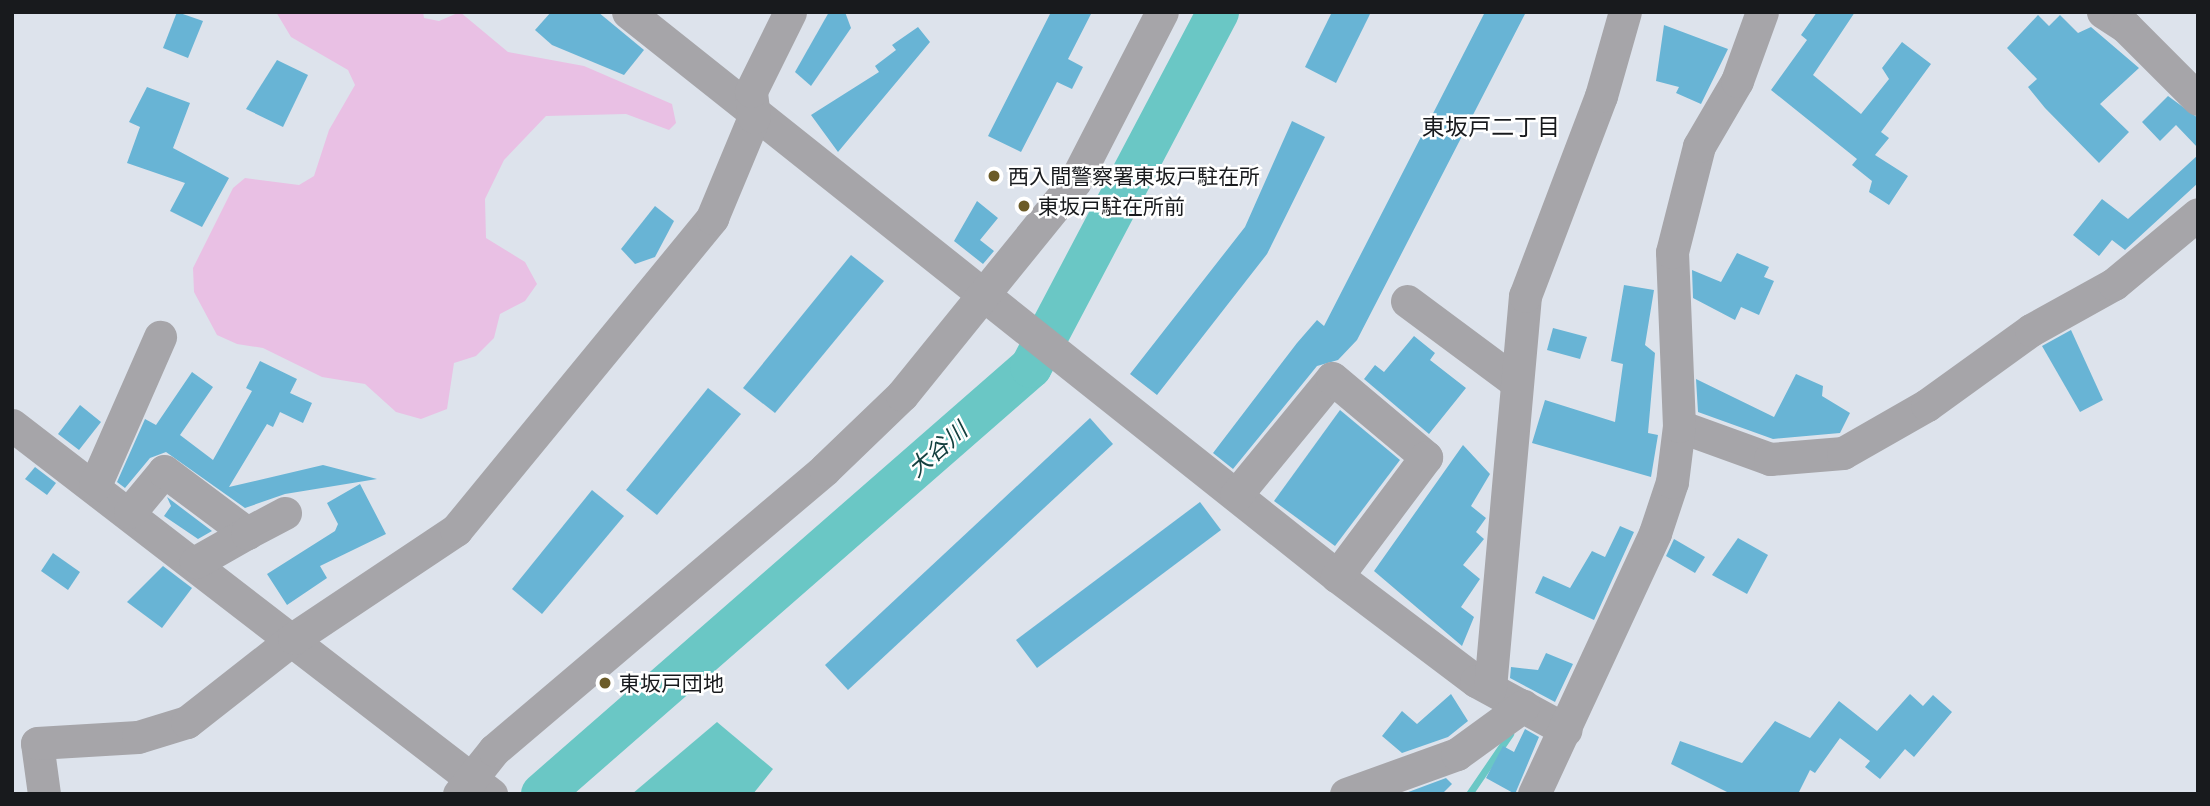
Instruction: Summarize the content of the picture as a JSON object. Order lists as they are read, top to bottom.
{
  "districts": ["東坂戸二丁目"],
  "water": ["大谷川"],
  "places": ["西入間警察署東坂戸駐在所", "東坂戸駐在所前", "東坂戸団地"]
}
